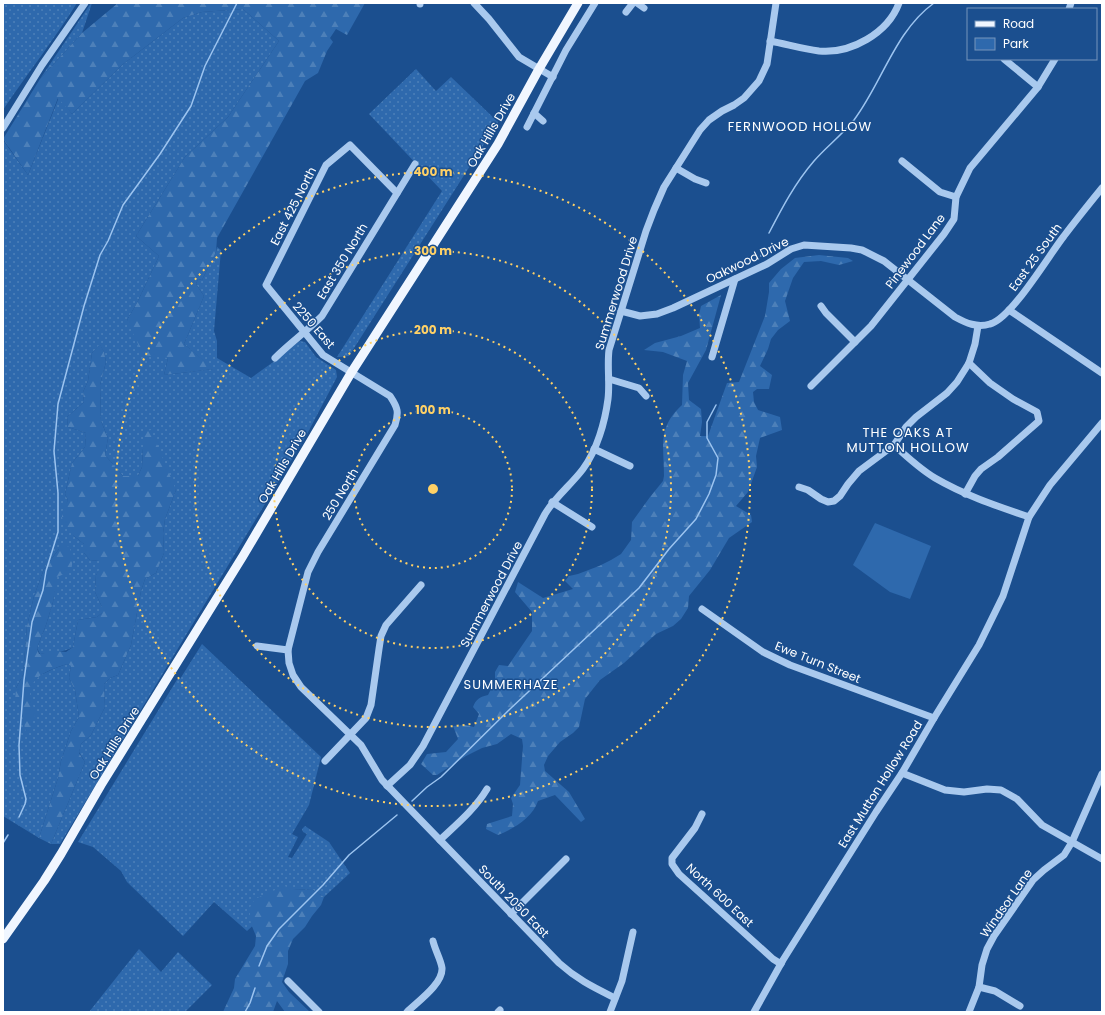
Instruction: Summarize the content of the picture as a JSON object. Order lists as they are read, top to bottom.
{
  "streets": {
    "main road": ["Oak Hills Drive"],
    "street": [
      "East 425 North",
      "Pinewood Lane",
      "East 25 South",
      "Oakwood Drive",
      "East 350 North",
      "Summerwood Drive",
      "2250 East",
      "250 North",
      "Ewe Turn Street",
      "East Mutton Hollow Road",
      "North 600 East",
      "South 2050 East",
      "Windsor Lane"
    ]
  },
  "crossings": [
    ["Oak Hills Drive", "2250 East"],
    ["Oak Hills Drive", "250 North"],
    ["East 425 North", "East 350 North"],
    ["East 425 North", "2250 East"],
    ["Pinewood Lane", "Oakwood Drive"],
    ["East 25 South", "Oakwood Drive"],
    ["Oakwood Drive", "Summerwood Drive"],
    ["East 350 North", "2250 East"],
    ["Summerwood Drive", "South 2050 East"],
    ["2250 East", "250 North"],
    ["250 North", "South 2050 East"],
    ["Ewe Turn Street", "East Mutton Hollow Road"],
    ["East Mutton Hollow Road", "North 600 East"]
  ],
  "districts": ["FERNWOOD HOLLOW", "THE OAKS AT MUTTON HOLLOW", "SUMMERHAZE"],
  "legend": ["Road", "Park"],
  "rings": [
    "400 m",
    "300 m",
    "200 m",
    "100 m"
  ]
}
